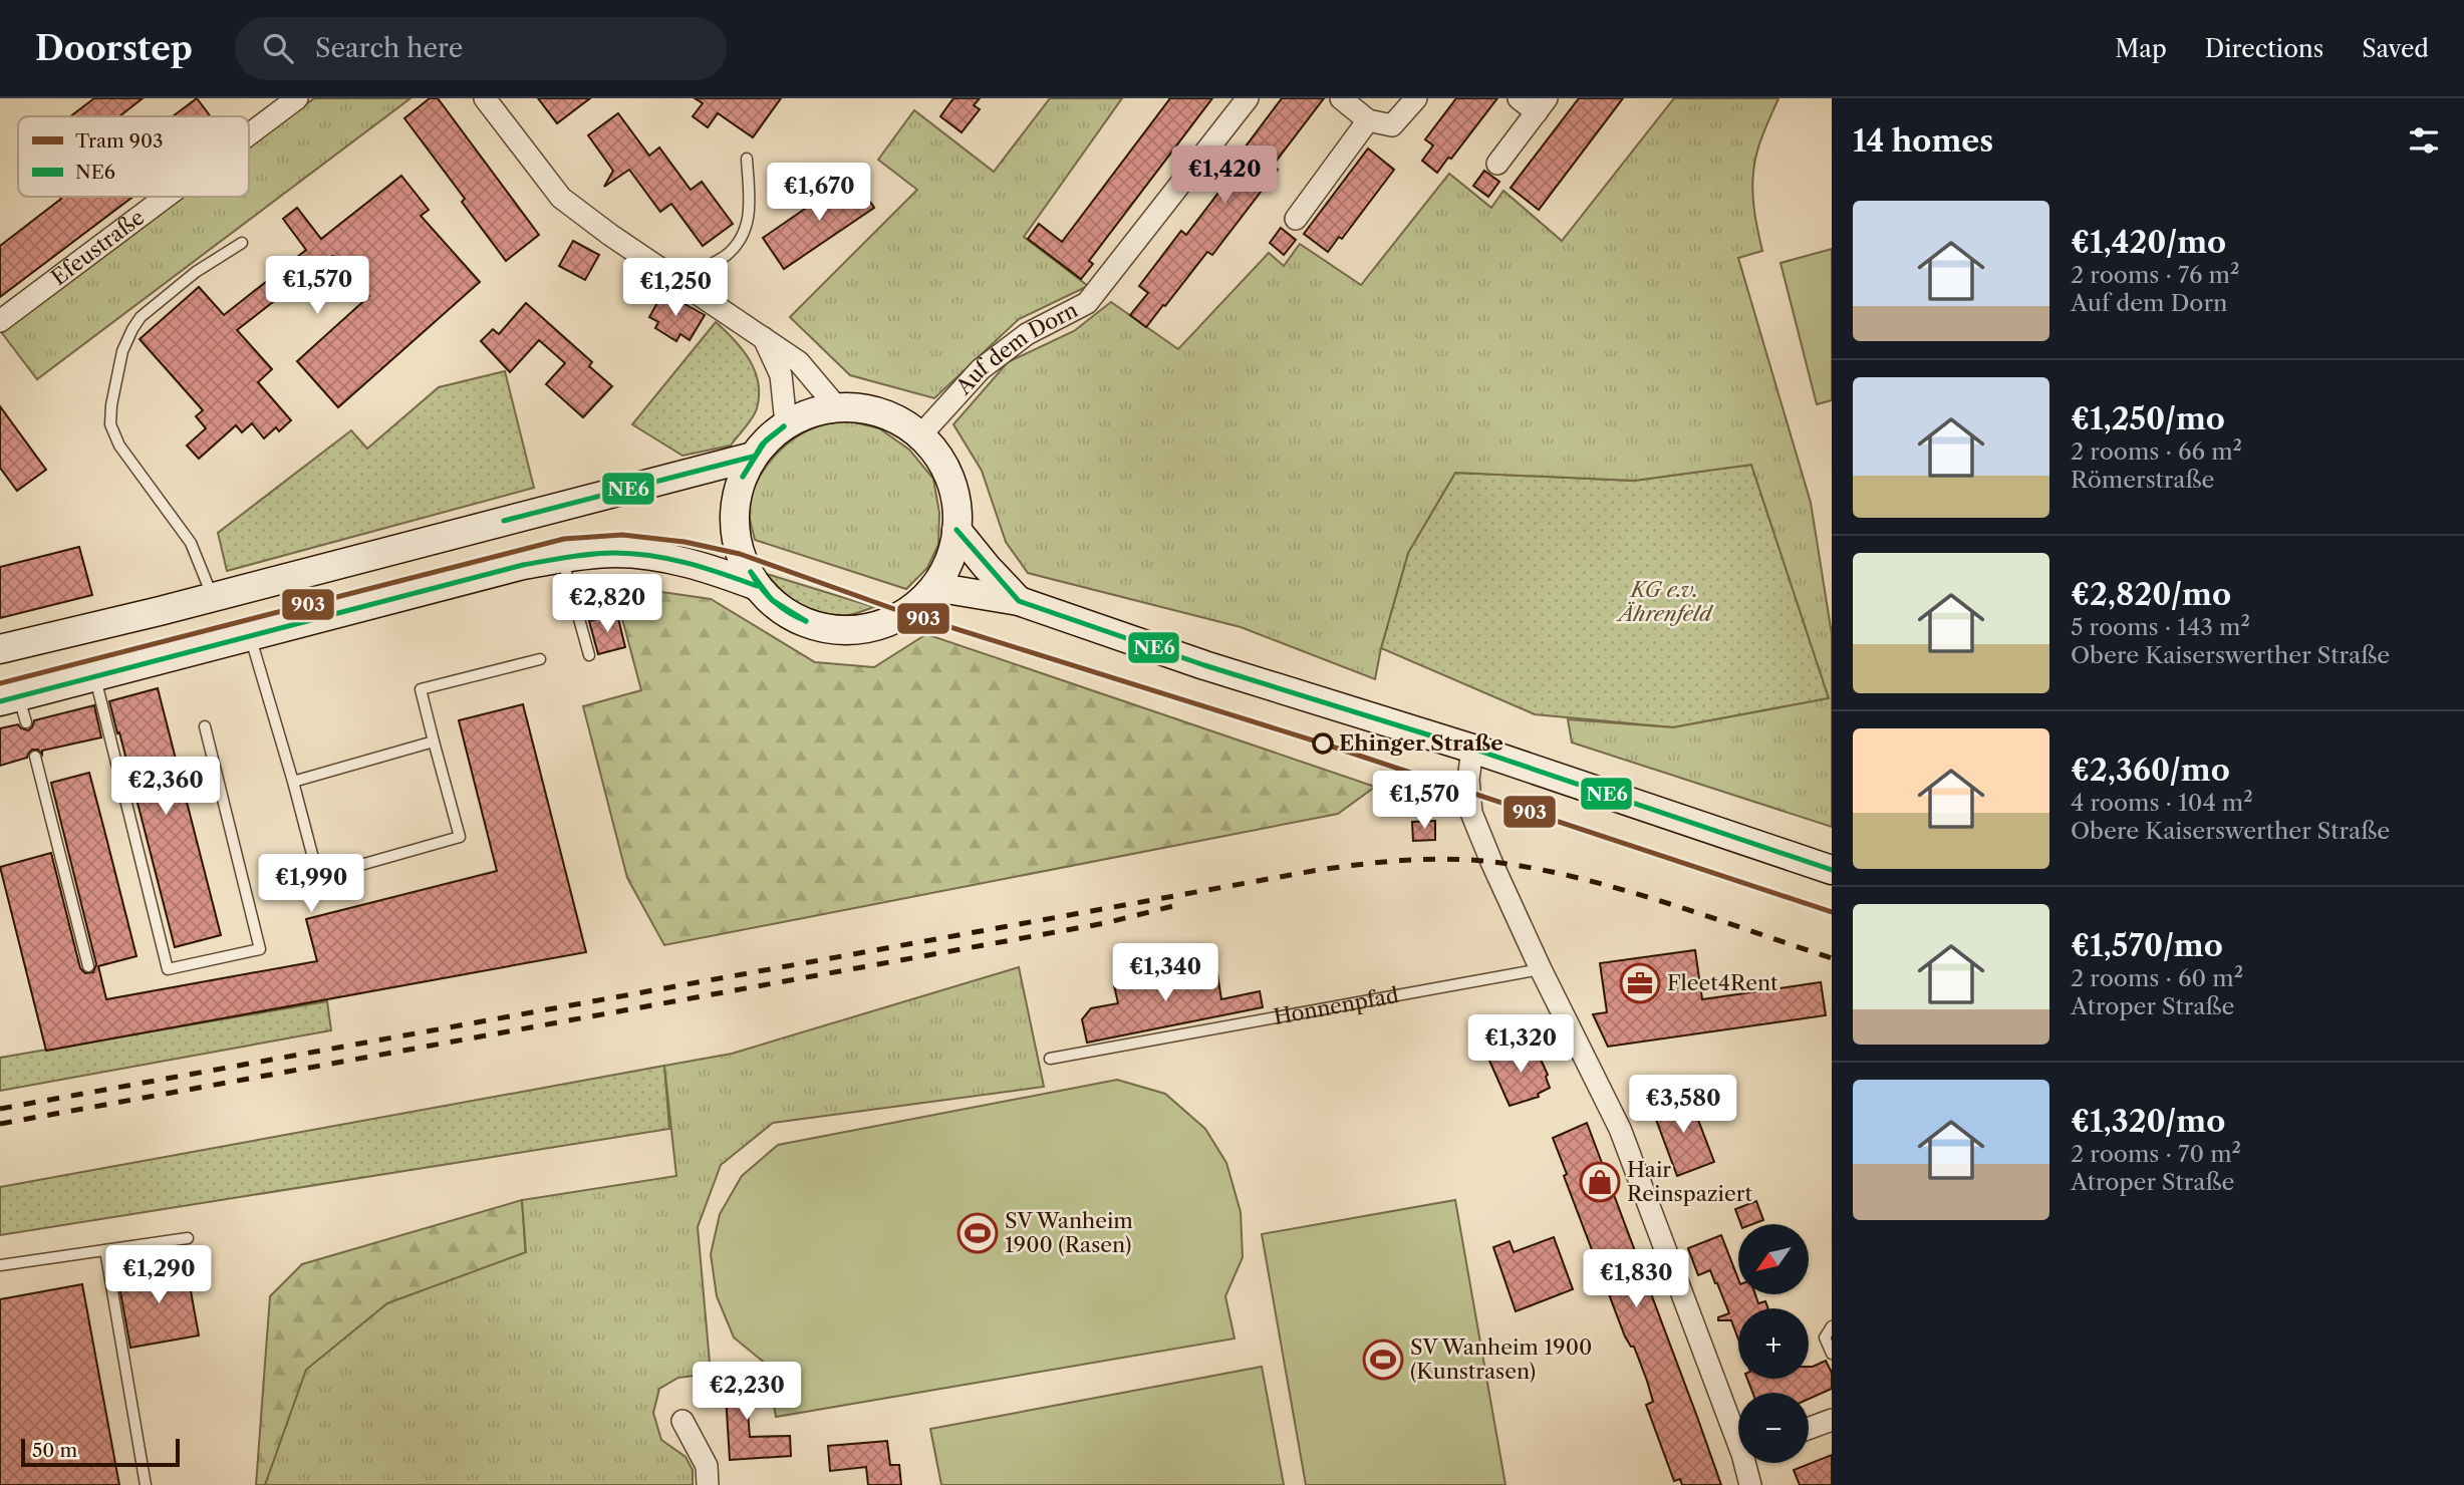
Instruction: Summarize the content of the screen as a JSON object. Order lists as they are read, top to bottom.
{
  "streets": {
    "street": ["Efeustraße", "Auf dem Dorn"],
    "lane": ["Honnenpfad"]
  },
  "parks": ["KG e.v. Ährenfeld"],
  "places": {
    "other": ["Ehinger Straße"],
    "office": ["Fleet4Rent"],
    "shop": ["Hair Reinspaziert"],
    "sports": ["SV Wanheim 1900 (Rasen)", "SV Wanheim 1900 (Kunstrasen)"]
  },
  "lines": ["transit line NE6", "tram line 903"],
  "legend": ["Tram 903", "NE6"],
  "scale_bar": "50 m",
  "north": "bottom left",
  "page": {
    "header": "Doorstep",
    "search": "Search here",
    "nav": ["Map", "Directions", "Saved"],
    "heading": "14 homes",
    "price": [
      "€1,420",
      "€1,670",
      "€1,570",
      "€1,250",
      "€2,820",
      "€2,360",
      "€1,570",
      "€1,990",
      "€1,340",
      "€1,320",
      "€3,580",
      "€1,290",
      "€1,830",
      "€2,230"
    ],
    "list": [
      {
        "name": "€1,420/mo",
        "note": "2 rooms · 76 m² · Auf dem Dorn"
      },
      {
        "name": "€1,250/mo",
        "note": "2 rooms · 66 m² · Römerstraße"
      },
      {
        "name": "€2,820/mo",
        "note": "5 rooms · 143 m² · Obere Kaiserswerther Straße"
      },
      {
        "name": "€2,360/mo",
        "note": "4 rooms · 104 m² · Obere Kaiserswerther Straße"
      },
      {
        "name": "€1,570/mo",
        "note": "2 rooms · 60 m² · Atroper Straße"
      },
      {
        "name": "€1,320/mo",
        "note": "2 rooms · 70 m² · Atroper Straße"
      }
    ],
    "map_buttons": ["+", "−"],
    "scale": "50 m"
  }
}
